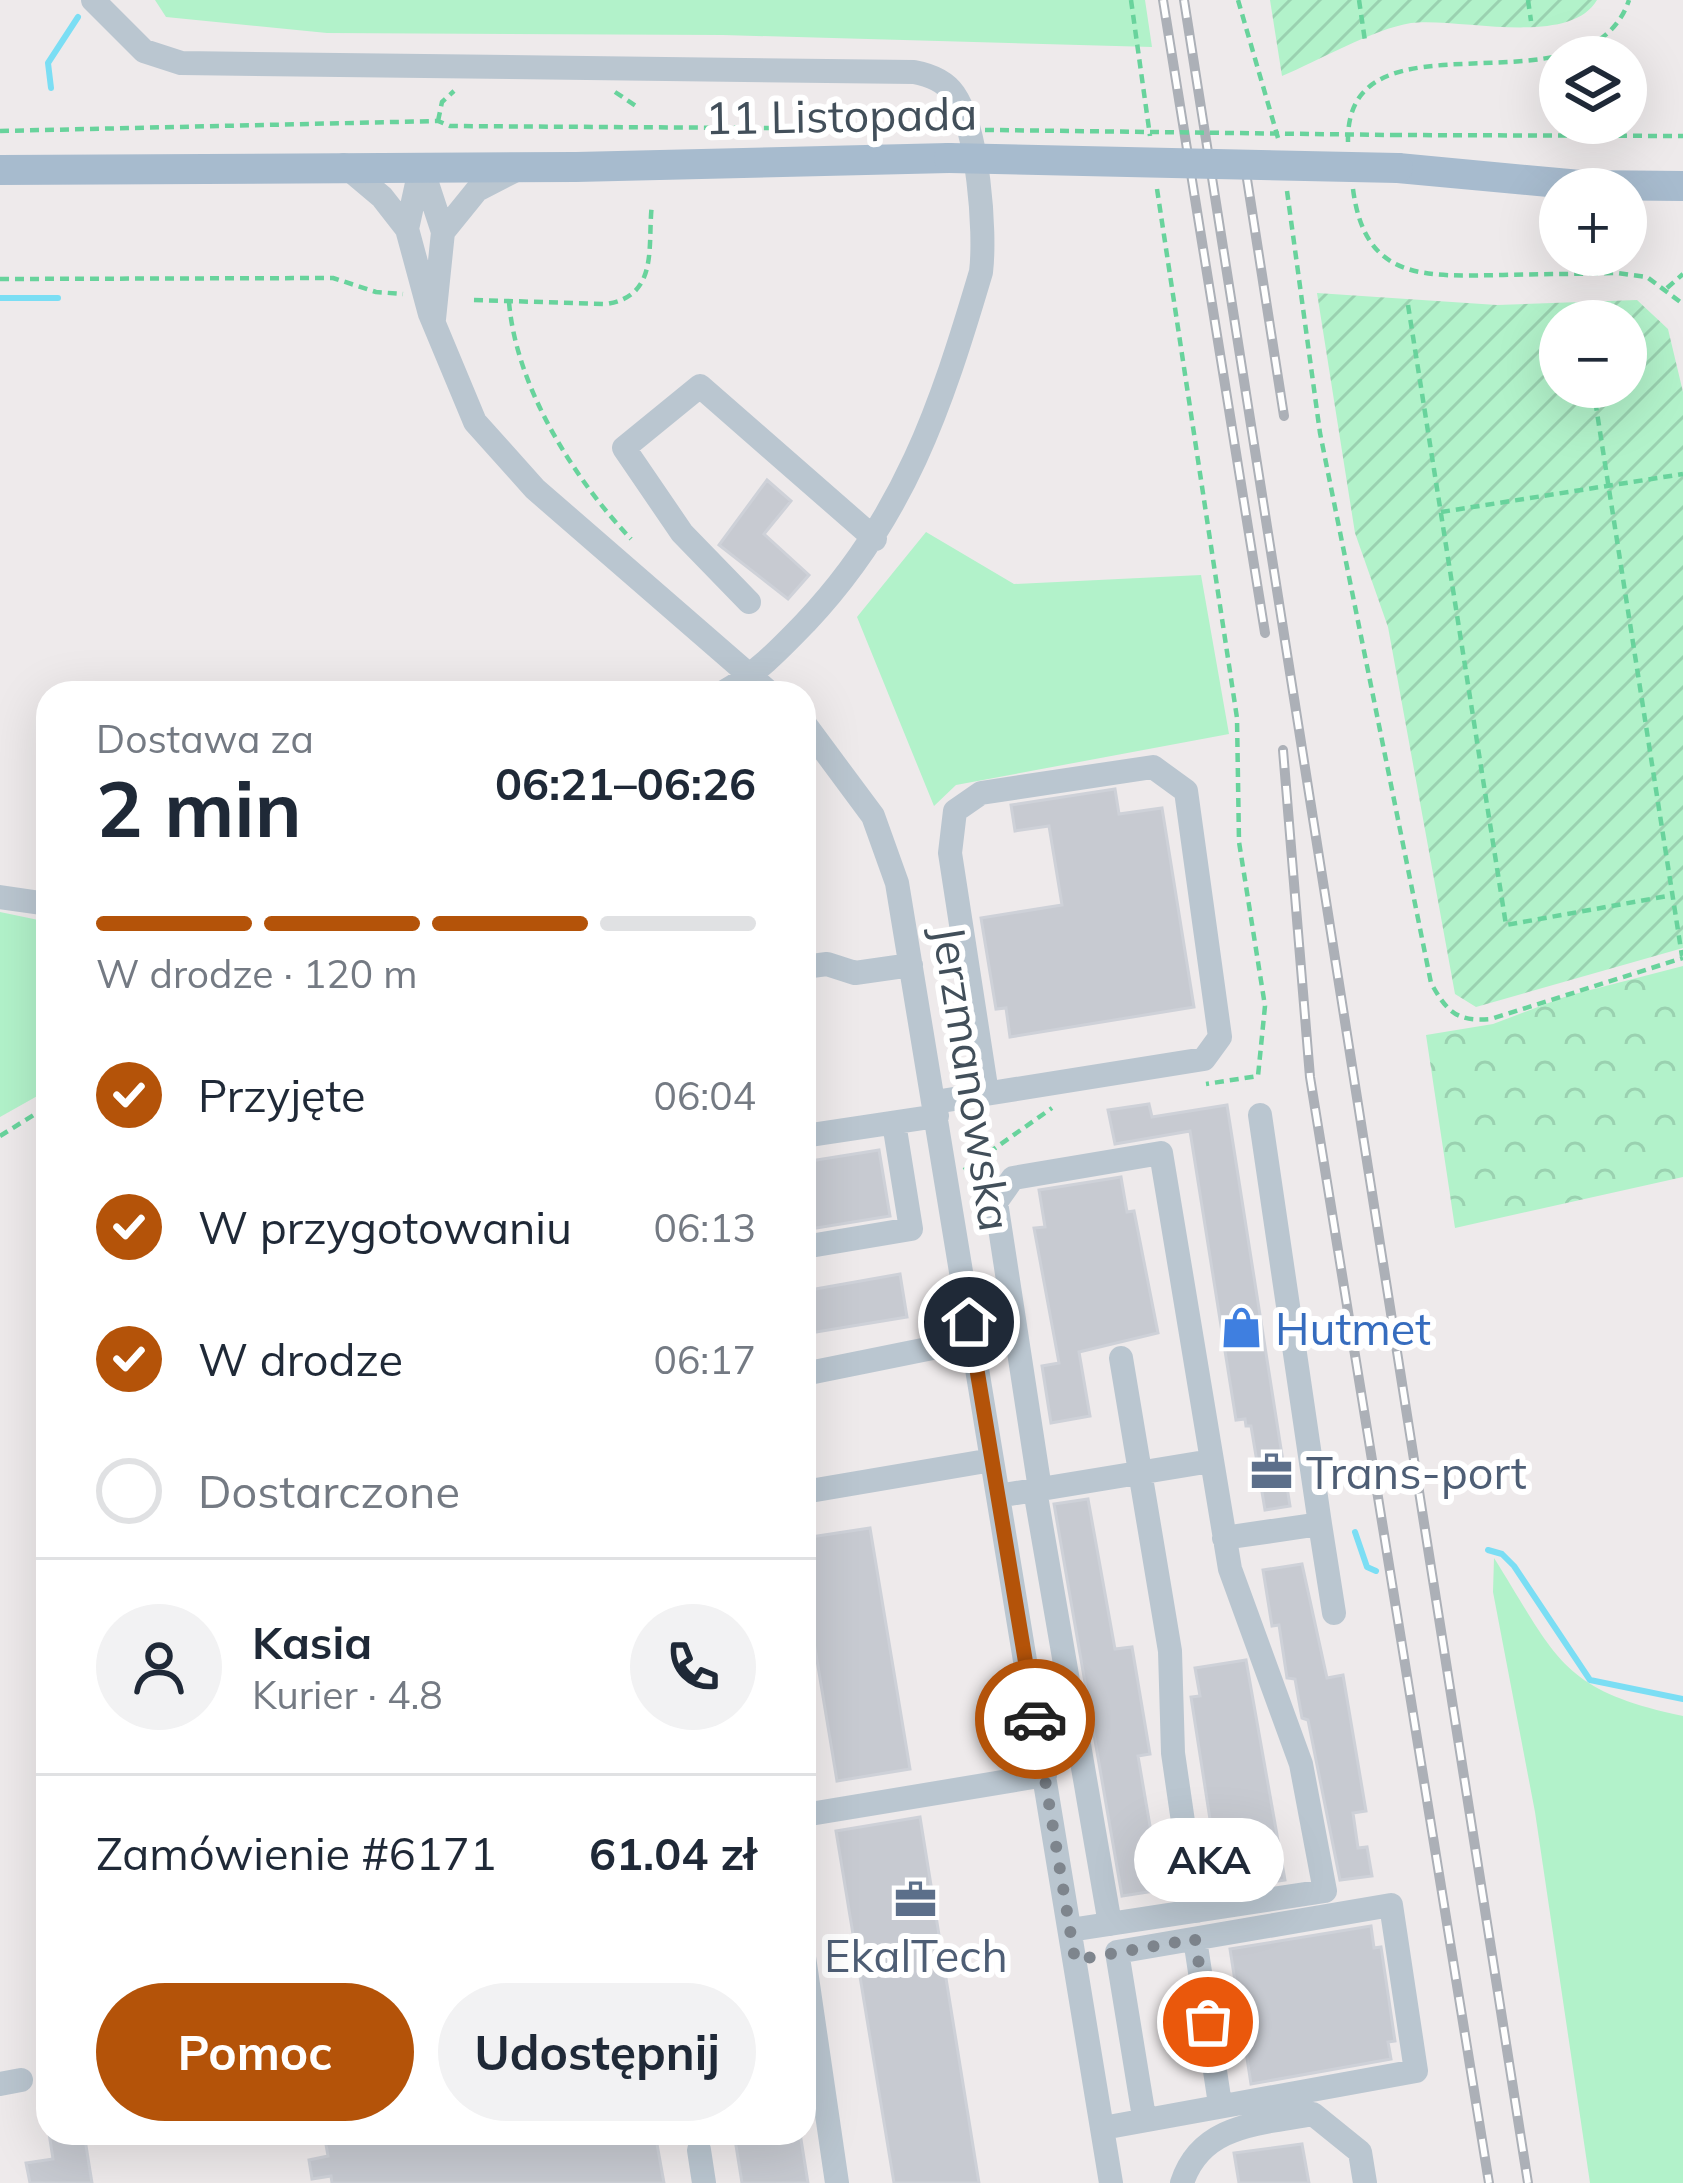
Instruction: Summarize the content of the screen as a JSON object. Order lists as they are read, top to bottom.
{
  "streets": {
    "main road": ["11 Listopada"],
    "street": ["Jerzmanowska"]
  },
  "places": {
    "shop": ["Hutmet"],
    "office": ["Trans-port", "EkalTech"],
    "other": ["AKA"]
  },
  "page": {
    "map_buttons": ["+", "−"],
    "heading": ["2 min", "Dostawa za", "06:21–06:26"],
    "panel": [
      "Kasia",
      "Kurier · 4.8",
      "Zamówienie #6171",
      "61.04 zł"
    ],
    "bar": "W drodze · 120 m",
    "list": [
      ["Przyjęte", "06:04"],
      ["W przygotowaniu", "06:13"],
      ["W drodze", "06:17"],
      "Dostarczone"
    ],
    "bubble": "AKA",
    "buttons": ["Pomoc", "Udostępnij"]
  }
}
